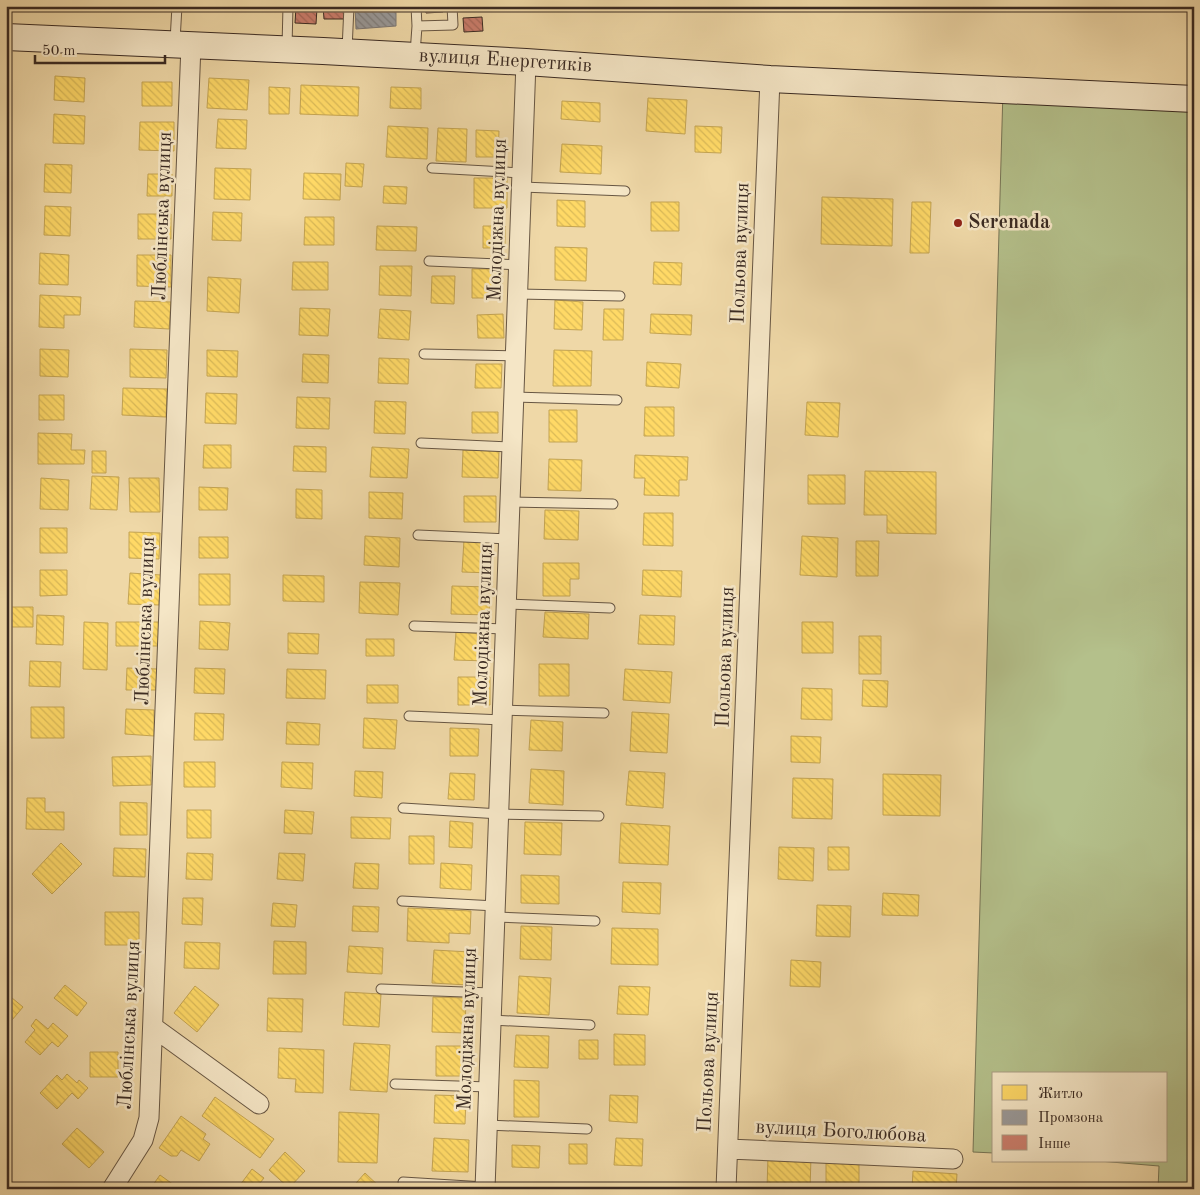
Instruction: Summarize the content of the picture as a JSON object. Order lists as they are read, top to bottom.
{
  "streets": {
    "street": [
      "вулиця Енергетиків",
      "Люблінська вулиця",
      "Молодіжна вулиця",
      "Польова вулиця",
      "вулиця Боголюбова"
    ]
  },
  "crossings": [
    ["вулиця Енергетиків", "Люблінська вулиця"],
    ["вулиця Енергетиків", "Молодіжна вулиця"],
    ["вулиця Енергетиків", "Польова вулиця"],
    ["Польова вулиця", "вулиця Боголюбова"]
  ],
  "places": ["Serenada"],
  "legend": ["Житло", "Промзона", "Інше"],
  "scale_bar": "50 m"
}
